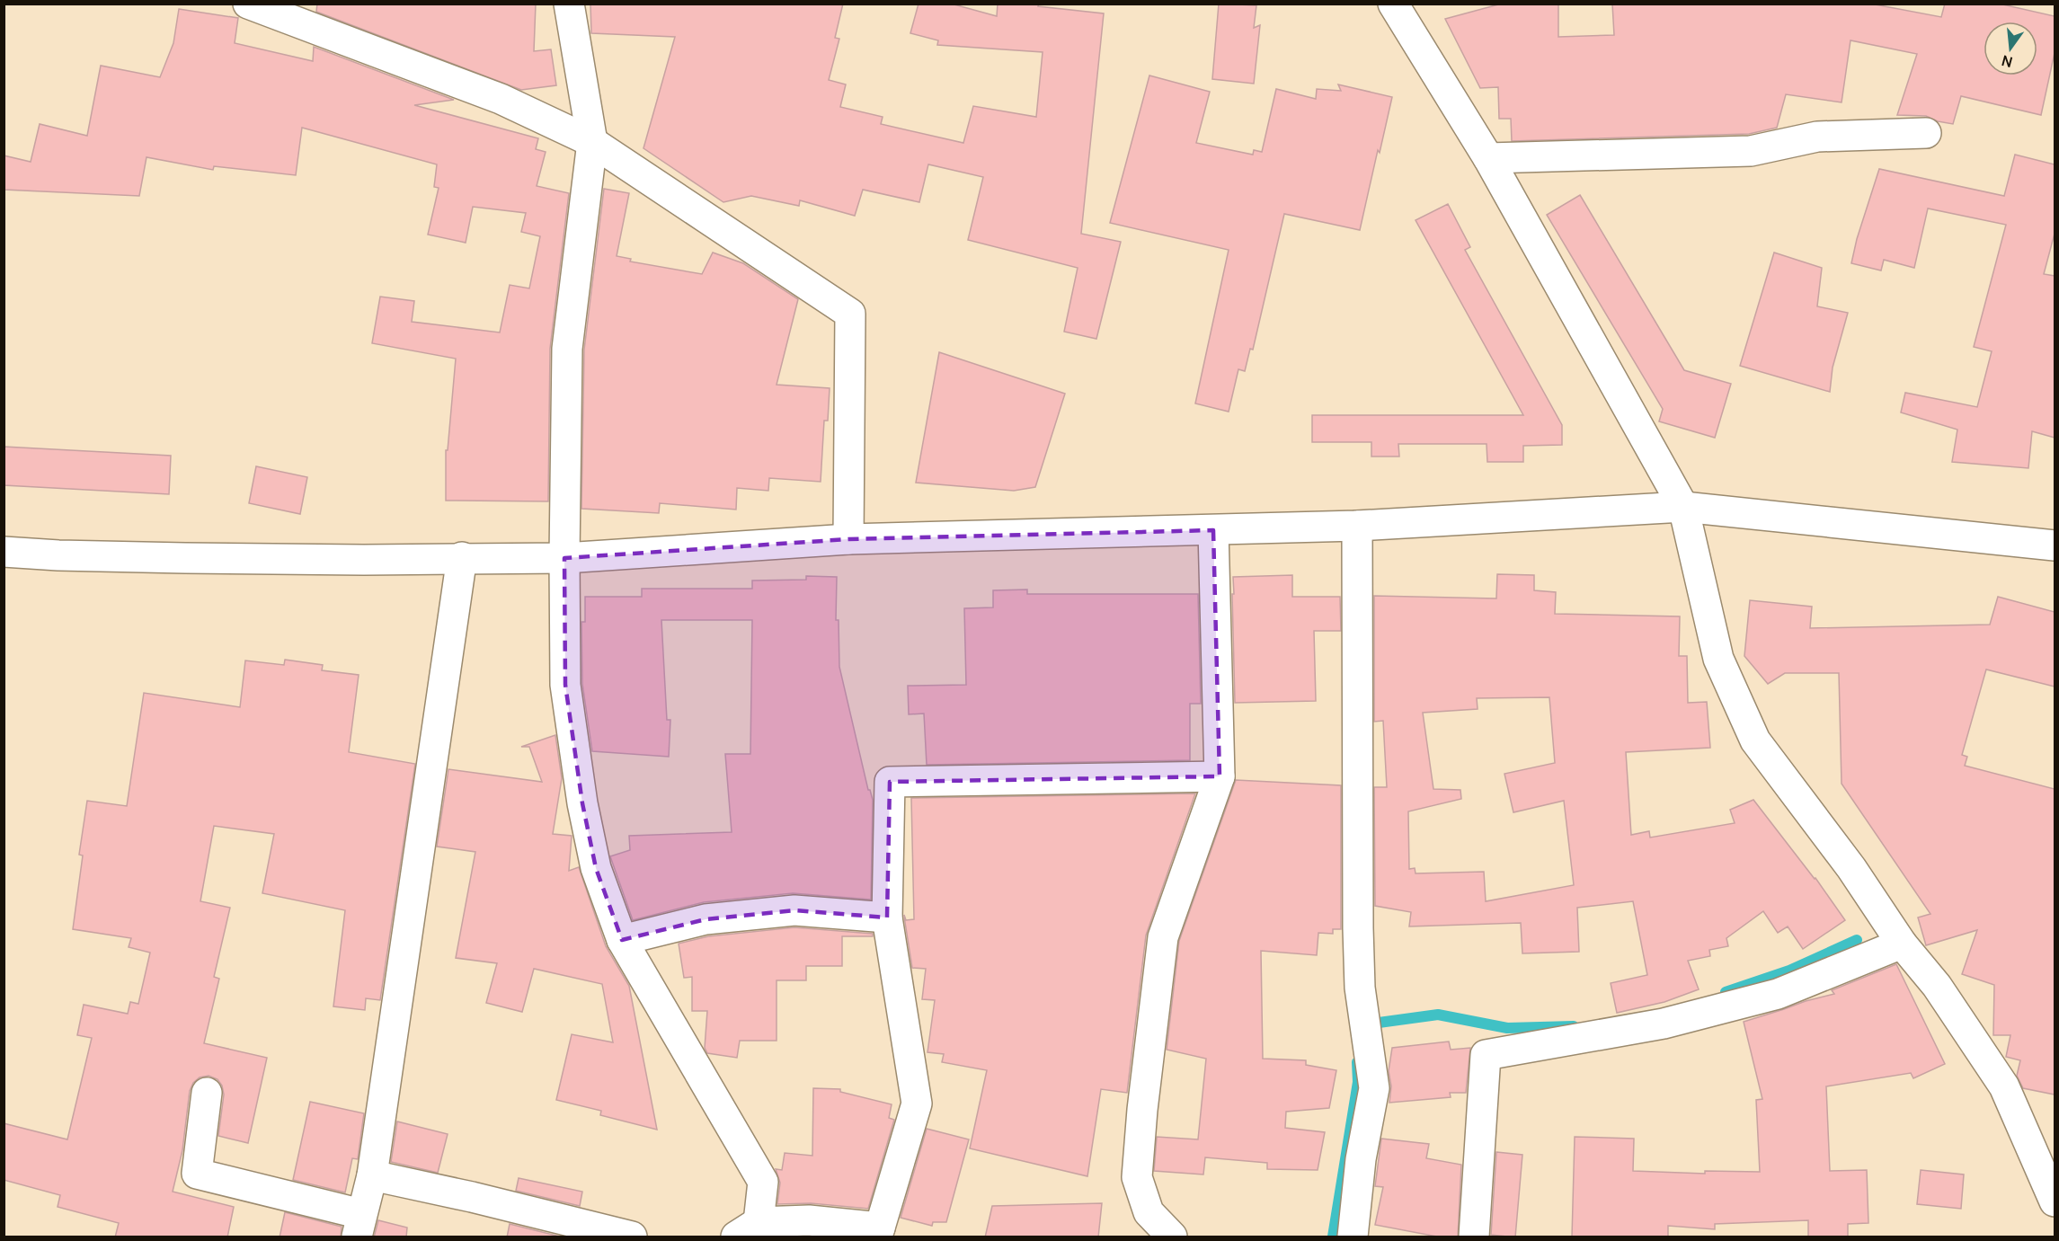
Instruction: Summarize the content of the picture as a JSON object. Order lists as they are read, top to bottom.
{
  "north": "bottom"
}
